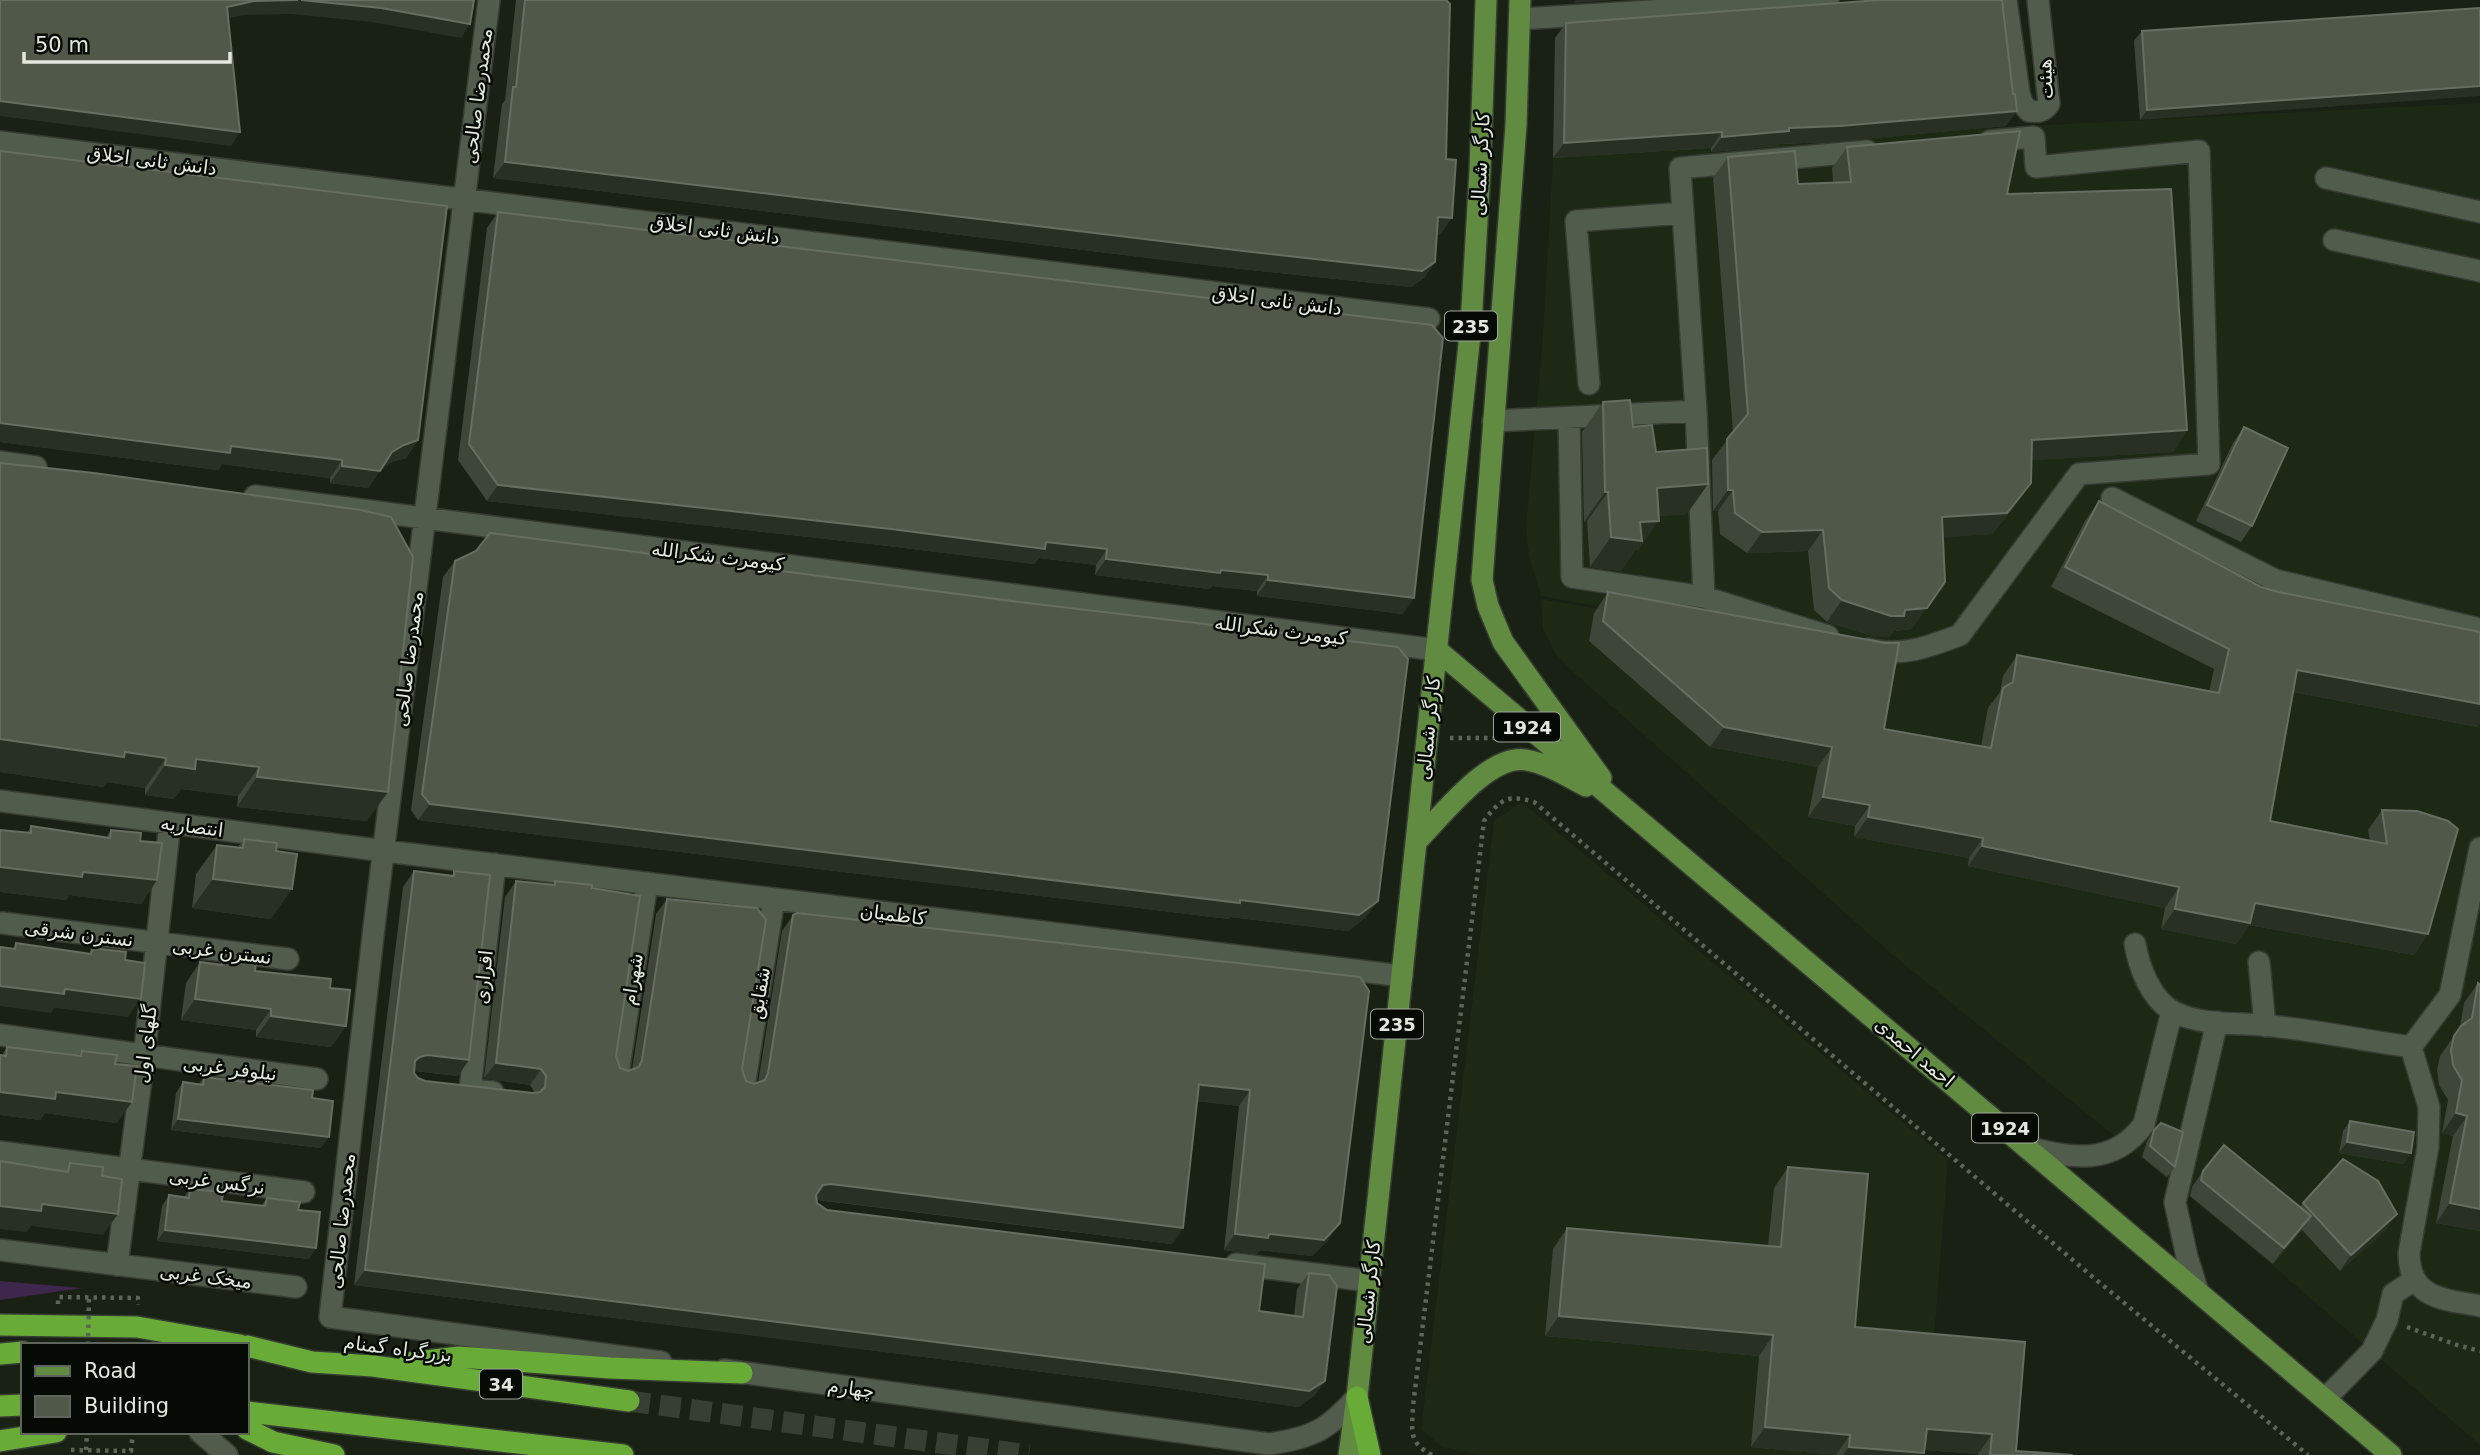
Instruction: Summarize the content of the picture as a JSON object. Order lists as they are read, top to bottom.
{
  "streets": {
    "highway": ["بزرگراه گمنام", "34"],
    "main road": [
      "کارگر شمالی",
      "235",
      "1924",
      "احمد احمدی"
    ],
    "street": [
      "هیئت",
      "محمدرضا صالحی",
      "دانش ثانی اخلاق",
      "کیومرث شکرالله",
      "انتصاریه",
      "کاظمیان",
      "نسترن شرقی",
      "نسترن غربی",
      "اقراری",
      "شهرام",
      "شقایق",
      "گلهای اول",
      "نیلوفر غربی",
      "نرگس غربی",
      "میخک غربی",
      "چهارم"
    ]
  },
  "crossings": [
    ["محمدرضا صالحی", "دانش ثانی اخلاق"],
    ["محمدرضا صالحی", "کیومرث شکرالله"],
    ["محمدرضا صالحی", "انتصاریه"],
    ["محمدرضا صالحی", "کاظمیان"],
    ["محمدرضا صالحی", "چهارم"],
    ["کارگر شمالی", "کیومرث شکرالله"],
    ["کارگر شمالی", "کاظمیان"],
    ["کارگر شمالی", "احمد احمدی"],
    ["کارگر شمالی", "چهارم"],
    ["کیومرث شکرالله", "احمد احمدی"],
    ["انتصاریه", "کاظمیان"],
    ["انتصاریه", "گلهای اول"],
    ["کاظمیان", "اقراری"],
    ["کاظمیان", "شهرام"],
    ["کاظمیان", "شقایق"],
    ["نسترن شرقی", "نسترن غربی"],
    ["نسترن شرقی", "گلهای اول"],
    ["نسترن غربی", "گلهای اول"],
    ["گلهای اول", "نیلوفر غربی"],
    ["گلهای اول", "نرگس غربی"],
    ["گلهای اول", "میخک غربی"]
  ],
  "legend": ["Road", "Building"],
  "scale_bar": "50 m"
}
